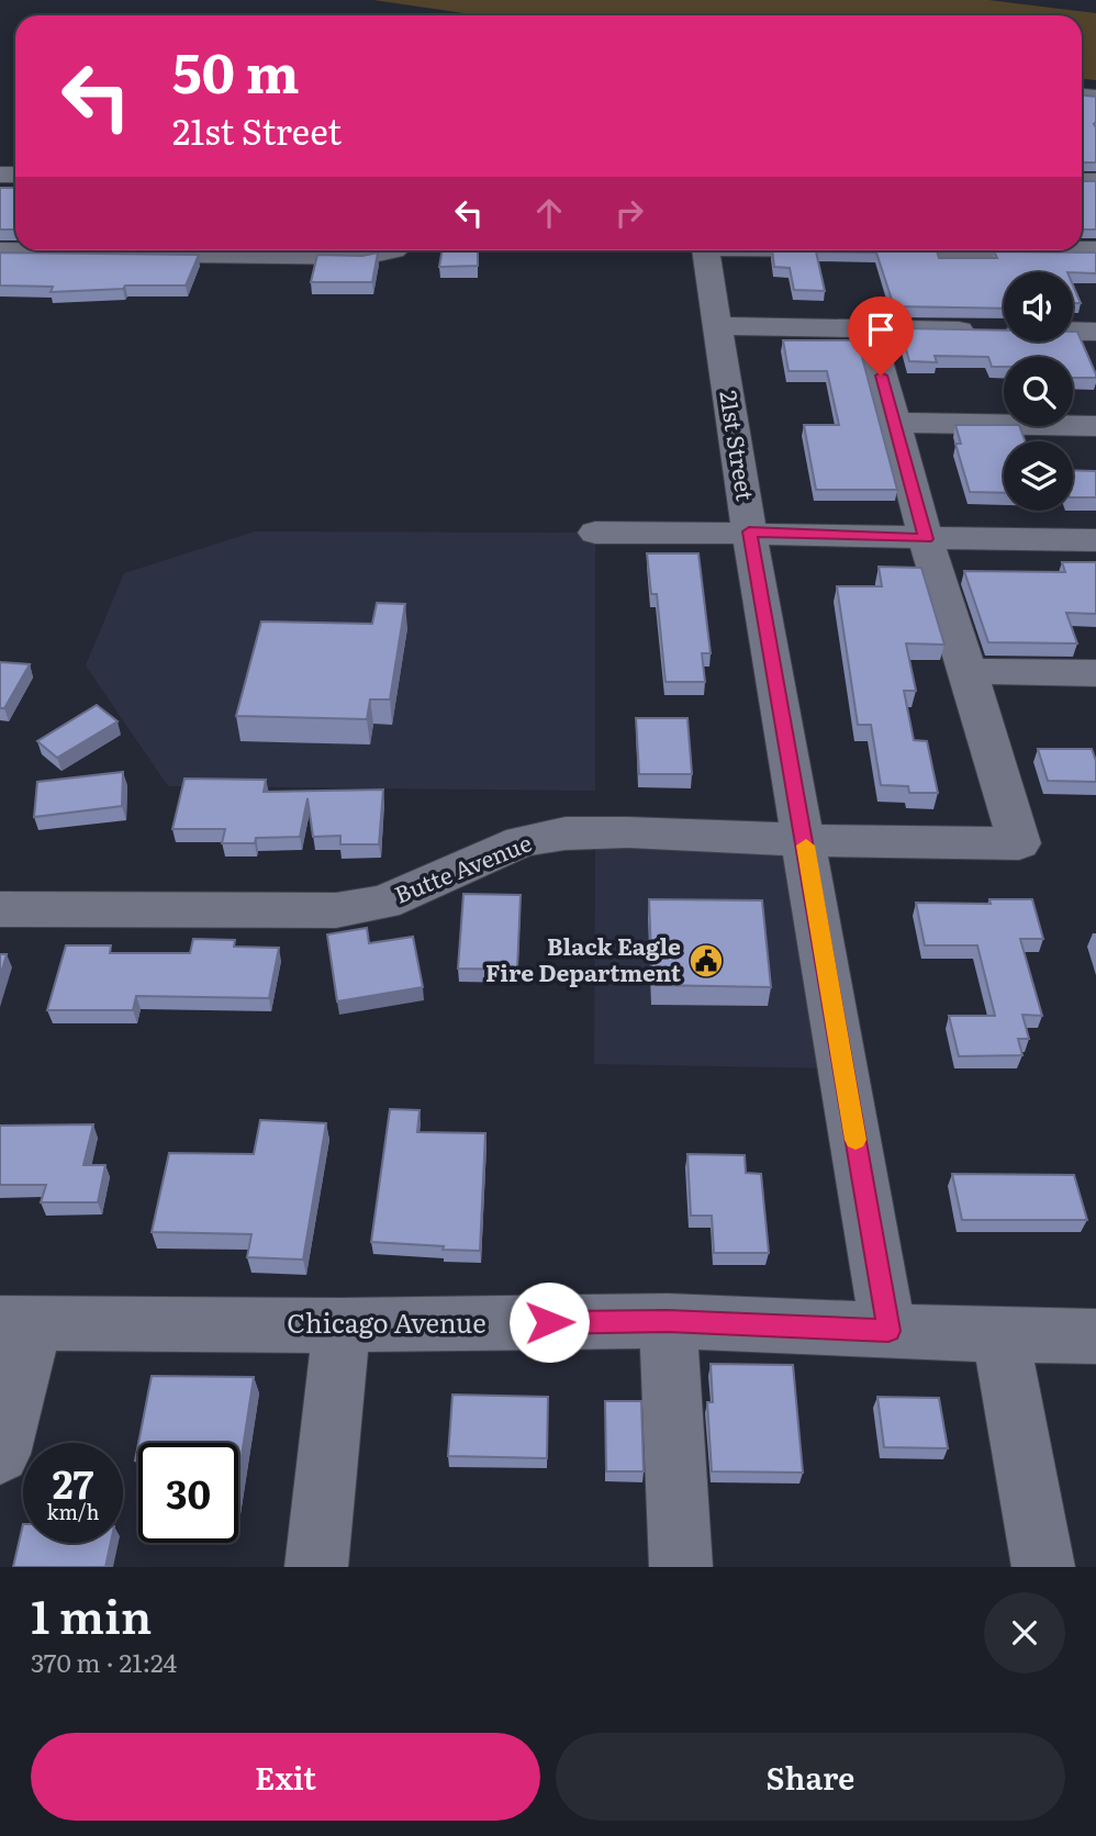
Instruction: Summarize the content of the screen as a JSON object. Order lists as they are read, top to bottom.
{
  "streets": {
    "street": ["21st Street", "Butte Avenue", "Chicago Avenue"]
  },
  "crossings": [
    ["21st Street", "Butte Avenue"],
    ["21st Street", "Chicago Avenue"]
  ],
  "places": {
    "public building": ["Black Eagle Fire Department"]
  },
  "page": {
    "turn": ["50 m", "21st Street"],
    "speed": "27 km/h",
    "limit": "30",
    "heading": ["1 min", "370 m · 21:24"],
    "buttons": ["Exit", "Share"]
  }
}
